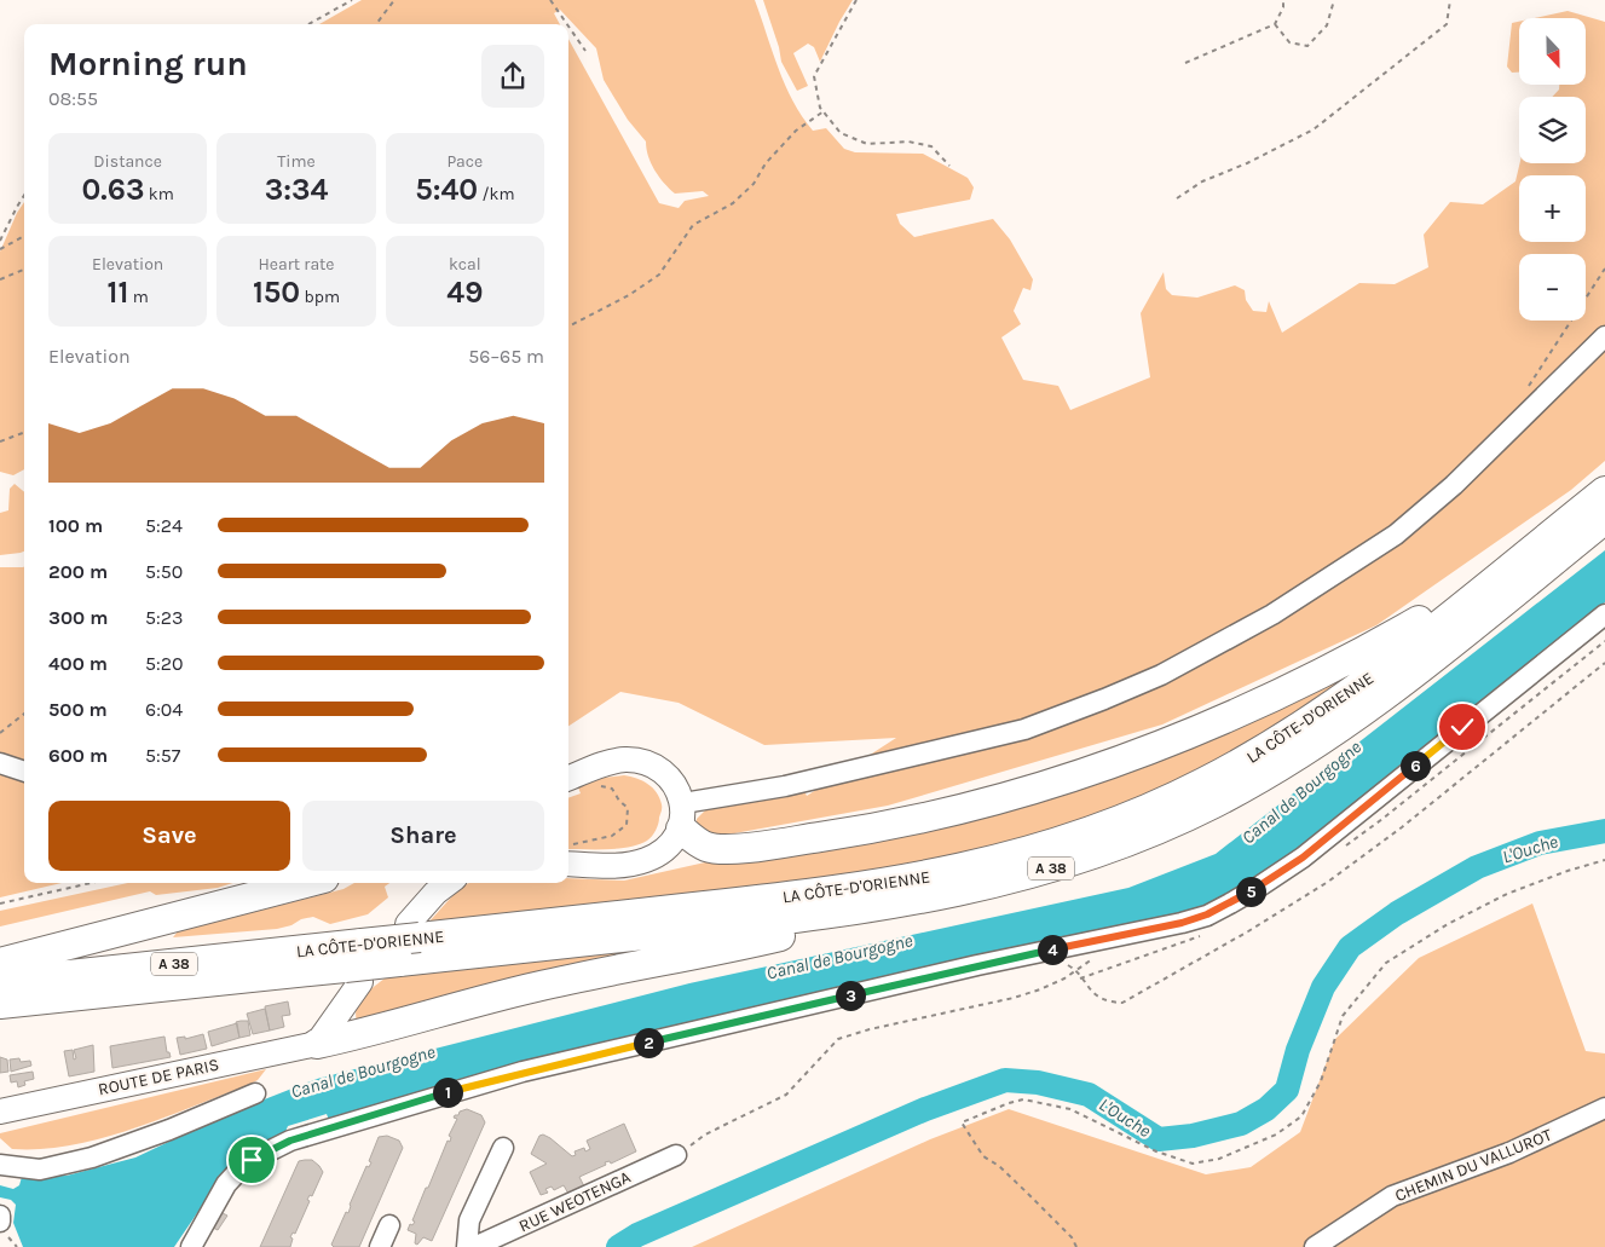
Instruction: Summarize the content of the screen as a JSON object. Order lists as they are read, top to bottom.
{
  "streets": {
    "highway": ["LA CÔTE-D'ORIENNE", "A 38"],
    "main road": ["ROUTE DE PARIS"],
    "street": ["CHEMIN DU VALLUROT", "RUE WEOTENGA"]
  },
  "water": ["Canal de Bourgogne", "L'Ouche"],
  "north": "bottom",
  "page": {
    "map_buttons": ["+", "−"],
    "heading": ["Morning run", "08:55"],
    "stats": [
      ["Distance", "0.63 km"],
      ["Time", "3:34"],
      ["Pace", "5:40 /km"],
      ["Elevation", "11 m"],
      ["Heart rate", "150 bpm"],
      ["kcal", "49"]
    ],
    "chart": ["Elevation", "56–65 m"],
    "list": [
      {
        "name": "100 m",
        "note": "5:24"
      },
      {
        "name": "200 m",
        "note": "5:50"
      },
      {
        "name": "300 m",
        "note": "5:23"
      },
      {
        "name": "400 m",
        "note": "5:20"
      },
      {
        "name": "500 m",
        "note": "6:04"
      },
      {
        "name": "600 m",
        "note": "5:57"
      }
    ],
    "pins": [
      "6",
      "5",
      "4",
      "3",
      "2",
      "1"
    ],
    "buttons": ["Save", "Share"]
  }
}
